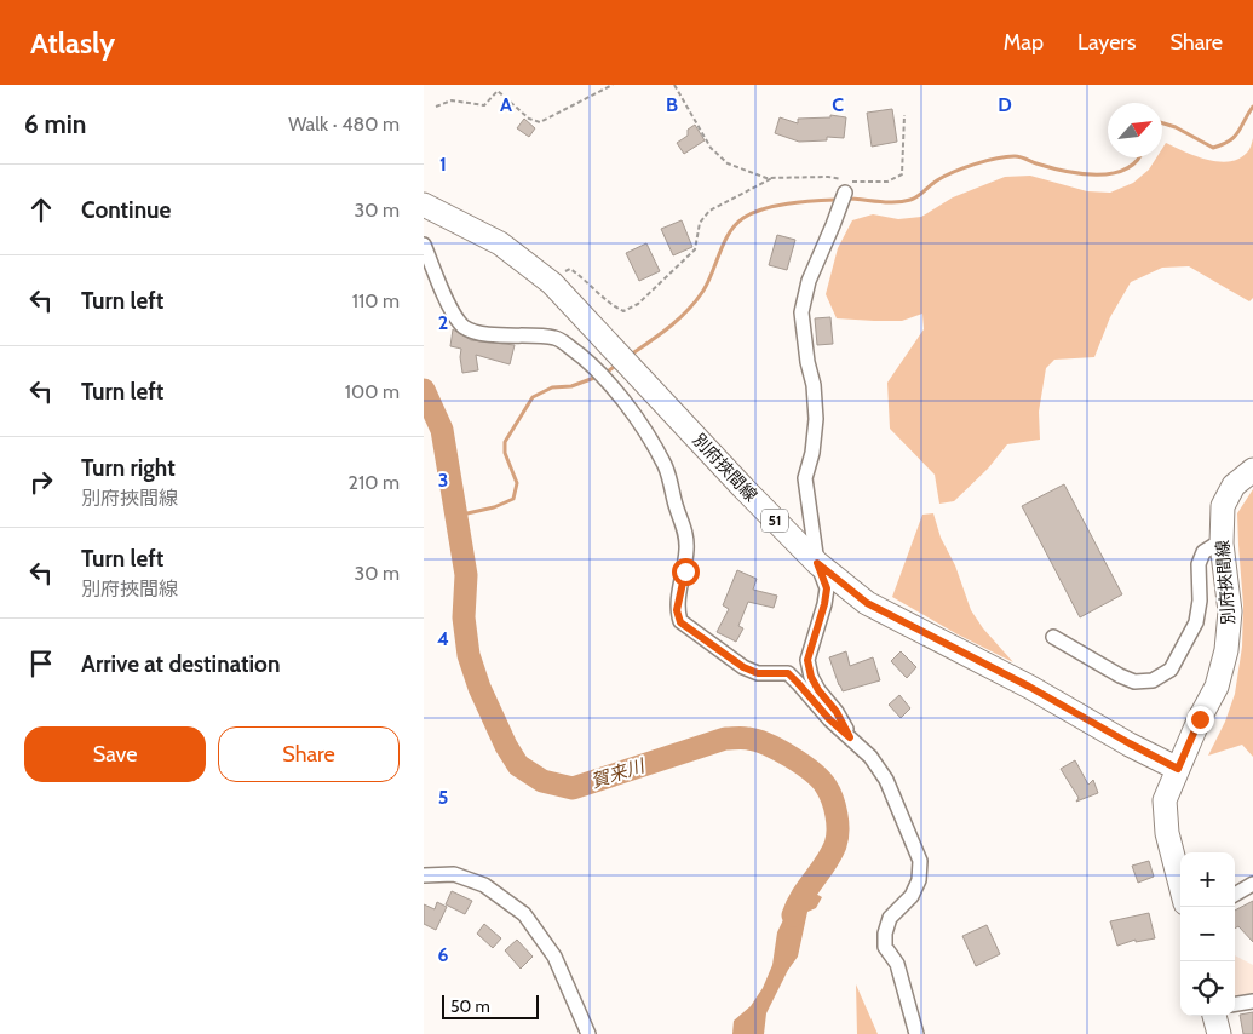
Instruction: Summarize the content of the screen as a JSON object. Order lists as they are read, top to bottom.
{
  "streets": {
    "main road": ["別府挾間線", "51"]
  },
  "water": ["賀来川"],
  "scale_bar": "50 m",
  "north": "top right",
  "page": {
    "header": "Atlasly",
    "nav": ["Map", "Layers", "Share"],
    "heading": ["6 min", "Walk · 480 m"],
    "list": [
      ["Continue", "30 m"],
      ["Turn left", "110 m"],
      ["Turn left", "100 m"],
      ["Turn right", "別府挾間線", "210 m"],
      ["Turn left", "別府挾間線", "30 m"],
      "Arrive at destination"
    ],
    "buttons": ["Save", "Share"],
    "map_buttons": ["+", "−"],
    "scale": "50 m"
  },
  "grid": {
    "columns": [
      "A",
      "B",
      "C",
      "D"
    ],
    "rows": [
      "1",
      "2",
      "3",
      "4",
      "5",
      "6"
    ]
  }
}
